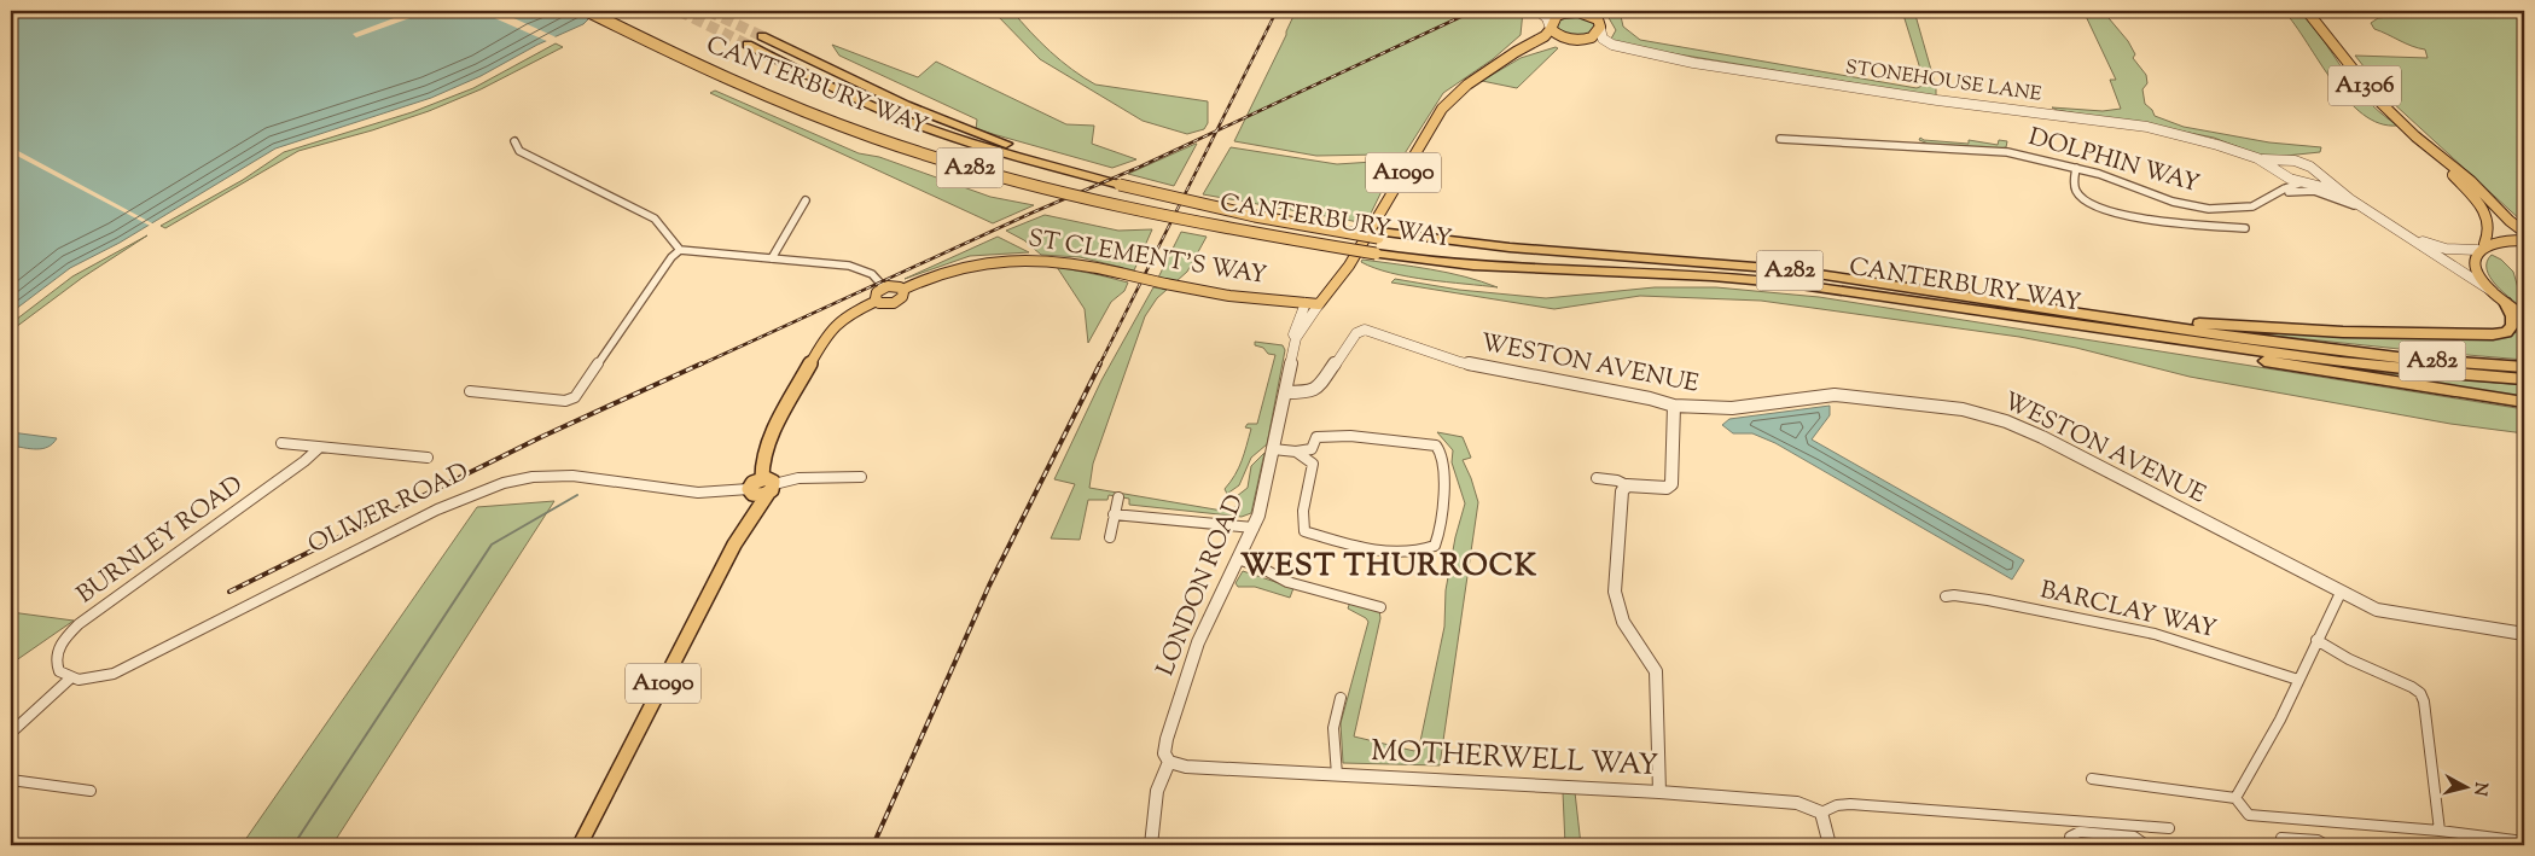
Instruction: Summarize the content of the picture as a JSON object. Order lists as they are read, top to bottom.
{
  "streets": {
    "highway": ["CANTERBURY WAY", "A282"],
    "main road": [
      "A1306",
      "A1090",
      "ST CLEMENT'S WAY",
      "LONDON ROAD"
    ],
    "street": [
      "STONEHOUSE LANE",
      "DOLPHIN WAY",
      "WESTON AVENUE",
      "OLIVER ROAD",
      "BURNLEY ROAD",
      "BARCLAY WAY",
      "MOTHERWELL WAY"
    ]
  },
  "crossings": [
    ["STONEHOUSE LANE", "A1306"],
    ["STONEHOUSE LANE", "DOLPHIN WAY"],
    ["STONEHOUSE LANE", "A1090"],
    ["STONEHOUSE LANE", "LONDON ROAD"],
    ["CANTERBURY WAY", "A282"],
    ["A1090", "OLIVER ROAD"],
    ["A1090", "LONDON ROAD"],
    ["ST CLEMENT'S WAY", "LONDON ROAD"],
    ["WESTON AVENUE", "LONDON ROAD"],
    ["OLIVER ROAD", "BURNLEY ROAD"],
    ["LONDON ROAD", "MOTHERWELL WAY"]
  ],
  "districts": ["WEST THURROCK"],
  "north": "right"
}
